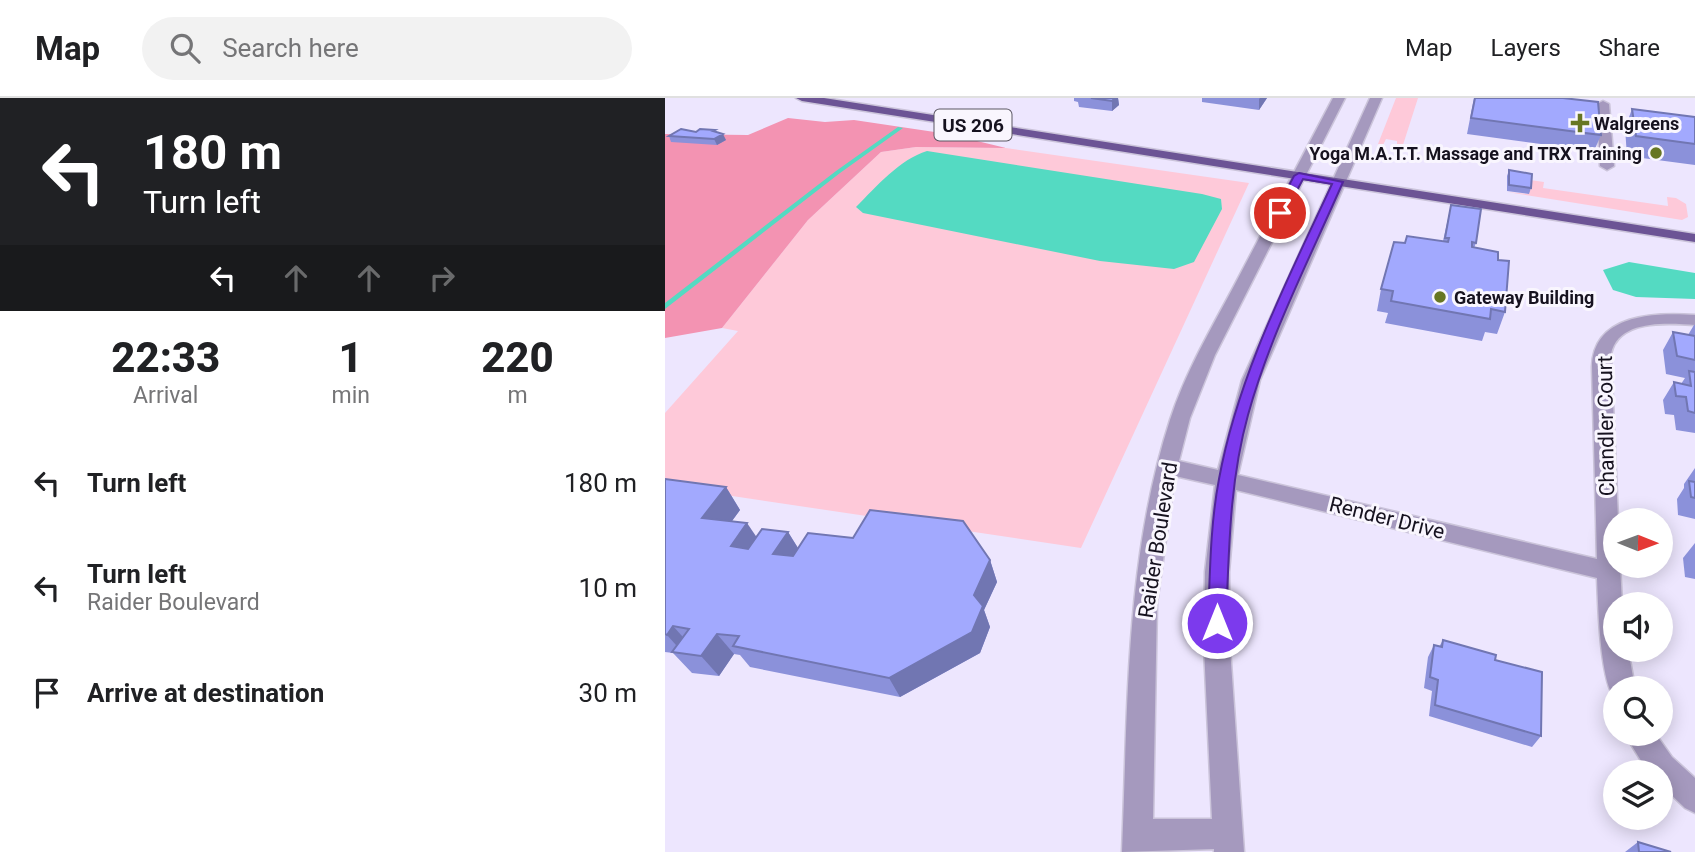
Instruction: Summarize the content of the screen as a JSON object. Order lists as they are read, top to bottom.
{
  "streets": {
    "main road": ["US 206"],
    "street": ["Chandler Court", "Render Drive", "Raider Boulevard"]
  },
  "crossings": [
    ["US 206", "Raider Boulevard"],
    ["Render Drive", "Raider Boulevard"]
  ],
  "places": {
    "health": ["Walgreens"],
    "other": ["Yoga M.A.T.T. Massage and TRX Training", "Gateway Building"]
  },
  "north": "right",
  "page": {
    "header": "Map",
    "search": "Search here",
    "nav": ["Map", "Layers", "Share"],
    "turn": ["180 m", "Turn left"],
    "eta": [
      "22:33",
      "Arrival",
      "1",
      "min",
      "220",
      "m"
    ],
    "list": [
      {
        "name": "Turn left",
        "value": "180 m"
      },
      {
        "name": "Turn left",
        "note": "Raider Boulevard",
        "value": "10 m"
      },
      {
        "name": "Arrive at destination",
        "value": "30 m"
      }
    ]
  }
}
